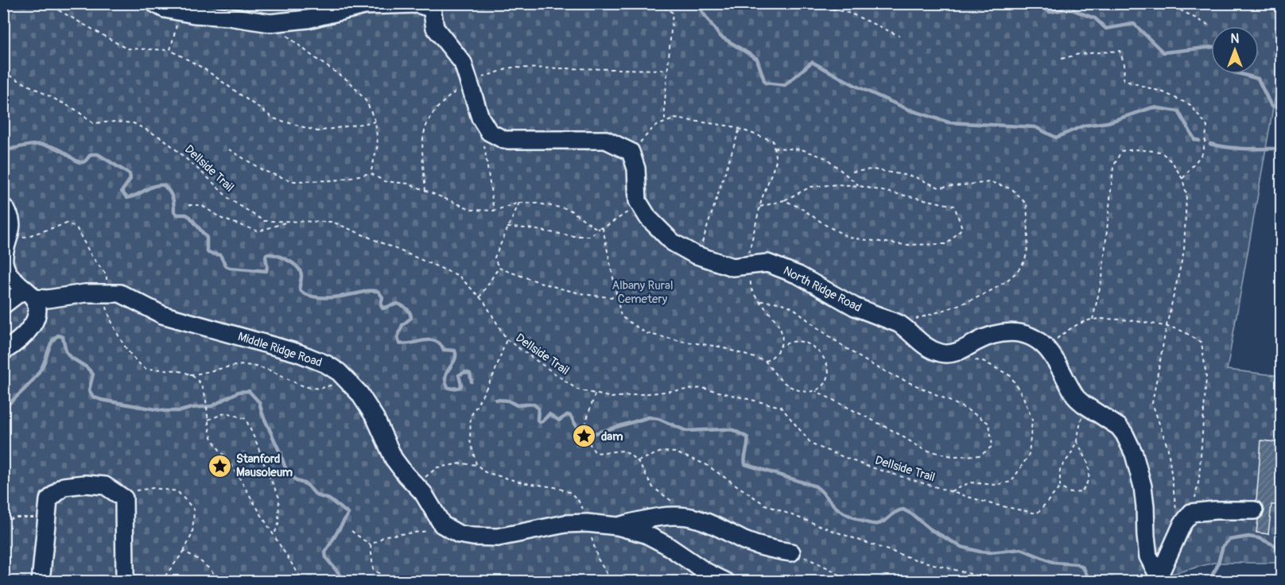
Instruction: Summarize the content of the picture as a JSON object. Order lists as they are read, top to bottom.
{
  "streets": {
    "lane": ["North Ridge Road", "Middle Ridge Road"],
    "path": ["Dellside Trail"]
  },
  "parks": ["Albany Rural Cemetery"],
  "places": {
    "place": ["dam", "Stanford Mausoleum"]
  },
  "north": "top"
}
